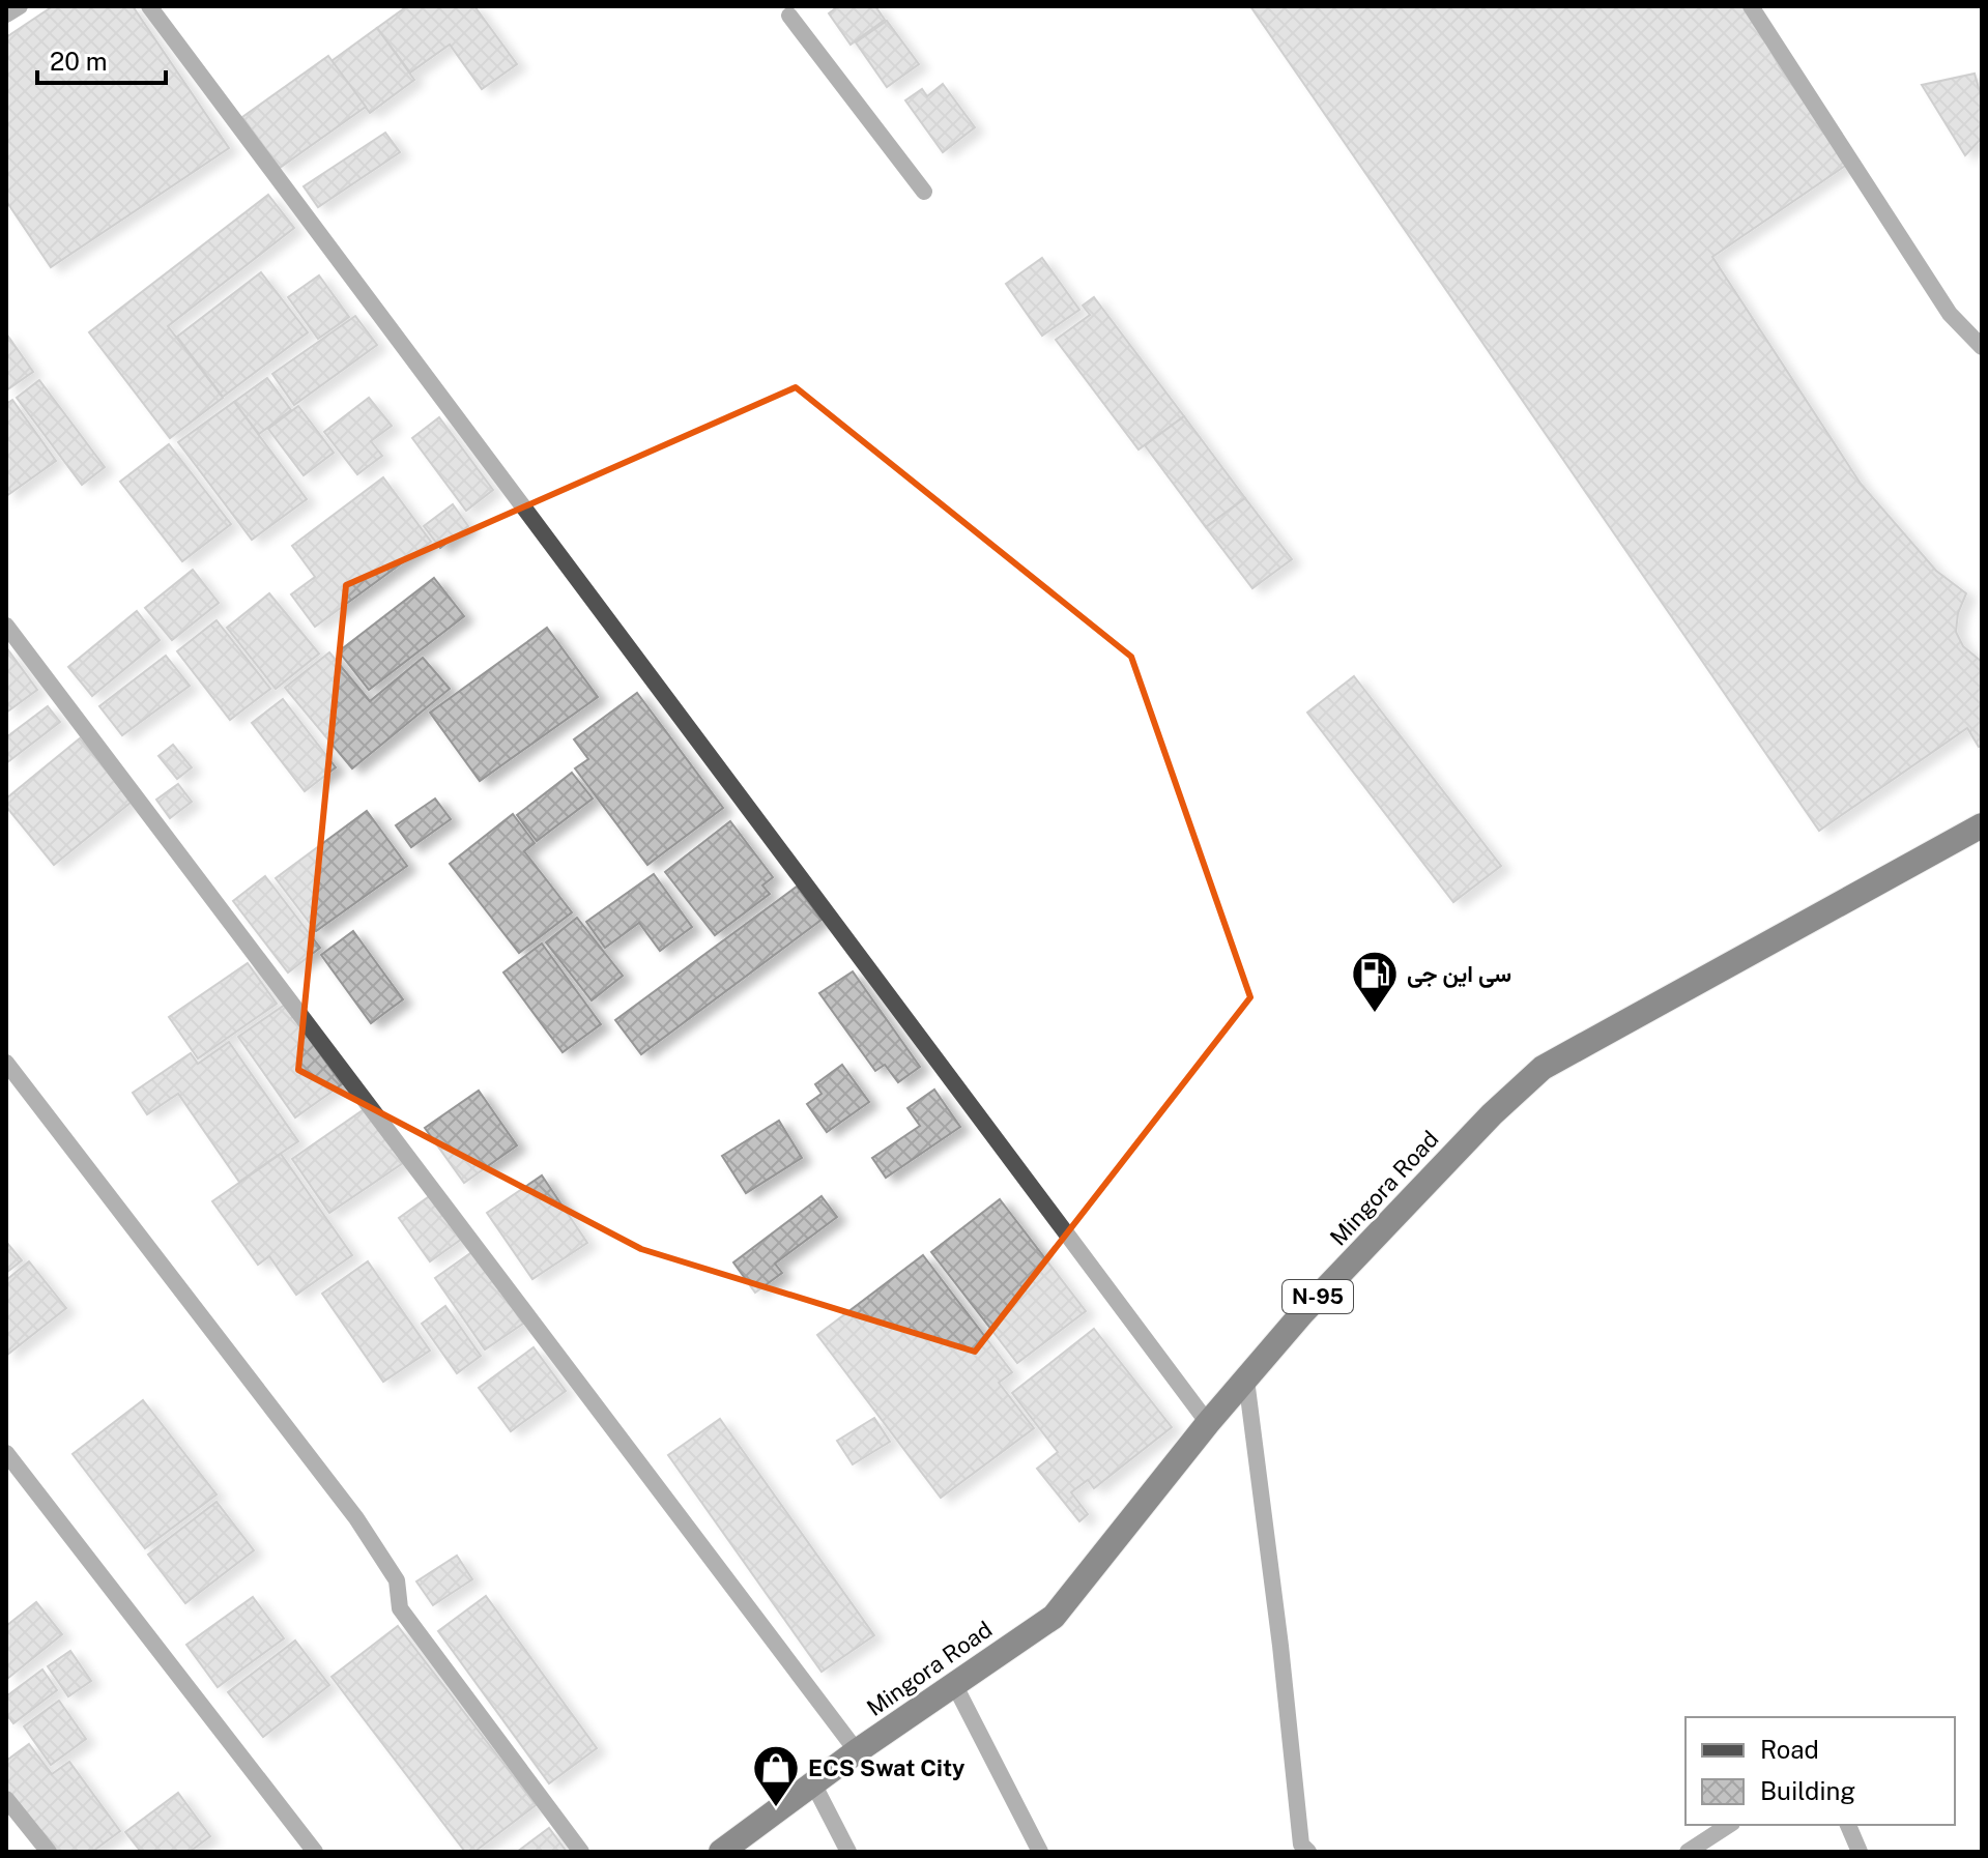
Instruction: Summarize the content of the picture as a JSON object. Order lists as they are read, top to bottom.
{
  "streets": {
    "highway": ["Mingora Road", "N-95"]
  },
  "places": {
    "fuel station": ["سی این جی"],
    "shop": ["ECS Swat City"]
  },
  "legend": ["Road", "Building"],
  "scale_bar": "20 m"
}
